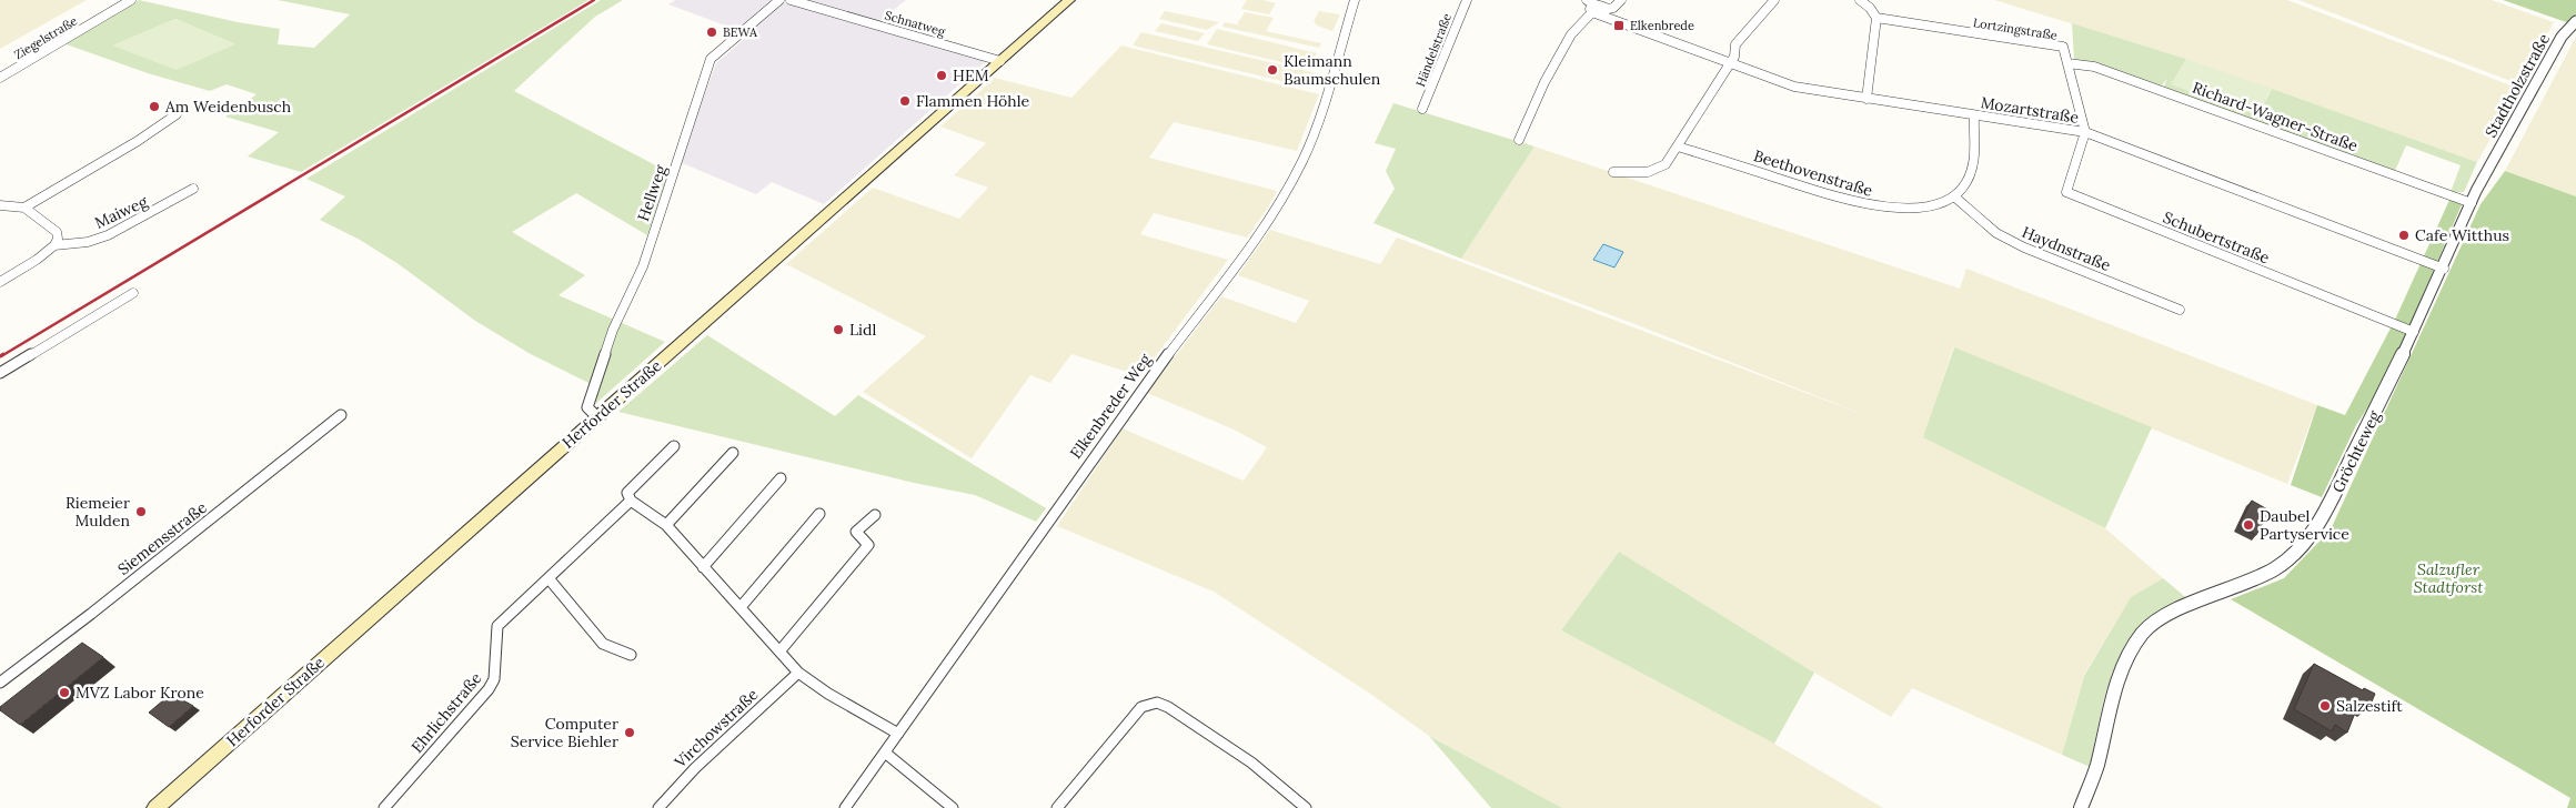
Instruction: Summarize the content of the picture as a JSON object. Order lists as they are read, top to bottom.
{
  "streets": {
    "main road": ["Herforder Straße"],
    "street": [
      "Schnatweg",
      "Lortzingstraße",
      "Ziegelstraße",
      "Händelstraße",
      "Stadtholzstraße",
      "Mozartstraße",
      "Richard-Wagner-Straße",
      "Beethovenstraße",
      "Hellweg",
      "Maiweg",
      "Schubertstraße",
      "Haydnstraße",
      "Elkenbreder Weg",
      "Gröchteweg",
      "Siemensstraße",
      "Ehrlichstraße",
      "Virchowstraße"
    ]
  },
  "crossings": [
    ["Schnatweg", "Herforder Straße"],
    ["Lortzingstraße", "Mozartstraße"],
    ["Lortzingstraße", "Richard-Wagner-Straße"],
    ["Lortzingstraße", "Schubertstraße"],
    ["Stadtholzstraße", "Gröchteweg"],
    ["Mozartstraße", "Schubertstraße"],
    ["Mozartstraße", "Gröchteweg"],
    ["Richard-Wagner-Straße", "Gröchteweg"],
    ["Beethovenstraße", "Haydnstraße"],
    ["Hellweg", "Herforder Straße"],
    ["Schubertstraße", "Gröchteweg"]
  ],
  "parks": ["Salzufler Stadtforst"],
  "places": {
    "transit": ["Elkenbrede"],
    "other": [
      "BEWA",
      "Kleimann Baumschulen",
      "HEM",
      "Flammen Höhle",
      "Am Weidenbusch",
      "Cafe Witthus",
      "Lidl",
      "Riemeier Mulden",
      "Daubel Partyservice",
      "MVZ Labor Krone",
      "Salzestift",
      "Computer Service Biehler"
    ]
  }
}
